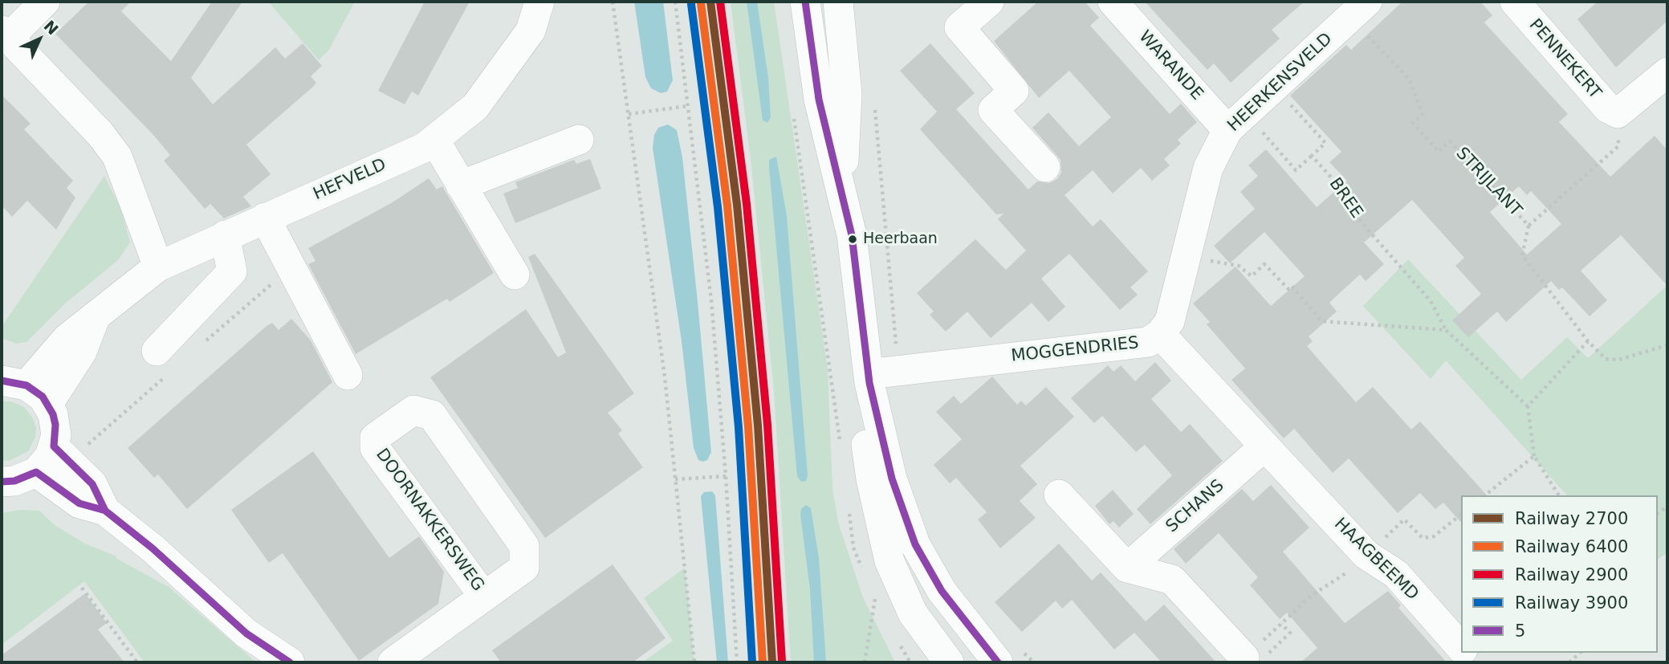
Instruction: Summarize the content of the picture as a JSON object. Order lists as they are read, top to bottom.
{
  "streets": {
    "street": [
      "PENNEKERT",
      "WARANDE",
      "HEERKENSVELD",
      "HEFVELD",
      "MOGGENDRIES",
      "SCHANS",
      "DOORNAKKERSWEG",
      "HAAGBEEMD"
    ],
    "path": ["STRIJLANT", "BREE"]
  },
  "crossings": [
    ["PENNEKERT", "STRIJLANT"],
    ["WARANDE", "HEERKENSVELD"],
    ["HEERKENSVELD", "STRIJLANT"],
    ["HEERKENSVELD", "MOGGENDRIES"],
    ["MOGGENDRIES", "SCHANS"],
    ["MOGGENDRIES", "HAAGBEEMD"],
    ["SCHANS", "HAAGBEEMD"]
  ],
  "places": ["Heerbaan"],
  "lines": [
    "rail line 2700",
    "rail line 2900",
    "transit line 5",
    "rail line 6400",
    "rail line 3900"
  ],
  "legend": [
    "Railway 2700",
    "Railway 6400",
    "Railway 2900",
    "Railway 3900",
    "5"
  ],
  "north": "top right"
}
